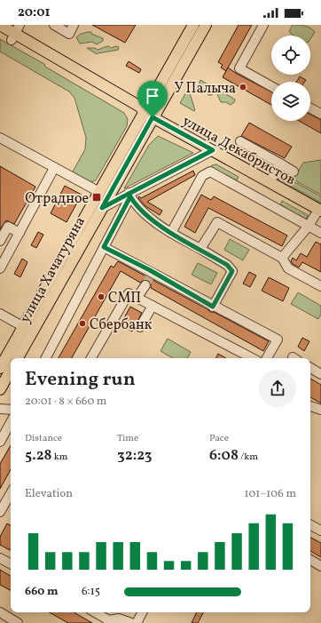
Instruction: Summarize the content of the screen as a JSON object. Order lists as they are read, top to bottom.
{
  "streets": {
    "main road": ["улица Декабристов", "улица Хачатуряна"]
  },
  "crossings": [
    ["улица Декабристов", "улица Хачатуряна"]
  ],
  "places": {
    "other": ["У Палыча", "СМП", "Сбербанк"],
    "transit": ["Отрадное"]
  },
  "page": {
    "status": "20:01",
    "heading": ["Evening run", "20:01 · 8 × 660 m"],
    "stats": [
      ["Distance", "5.28 km"],
      ["Time", "32:23"],
      ["Pace", "6:08 /km"]
    ],
    "chart": ["Elevation", "101–106 m"],
    "list": [
      {
        "name": "660 m",
        "note": "6:15"
      }
    ]
  }
}
